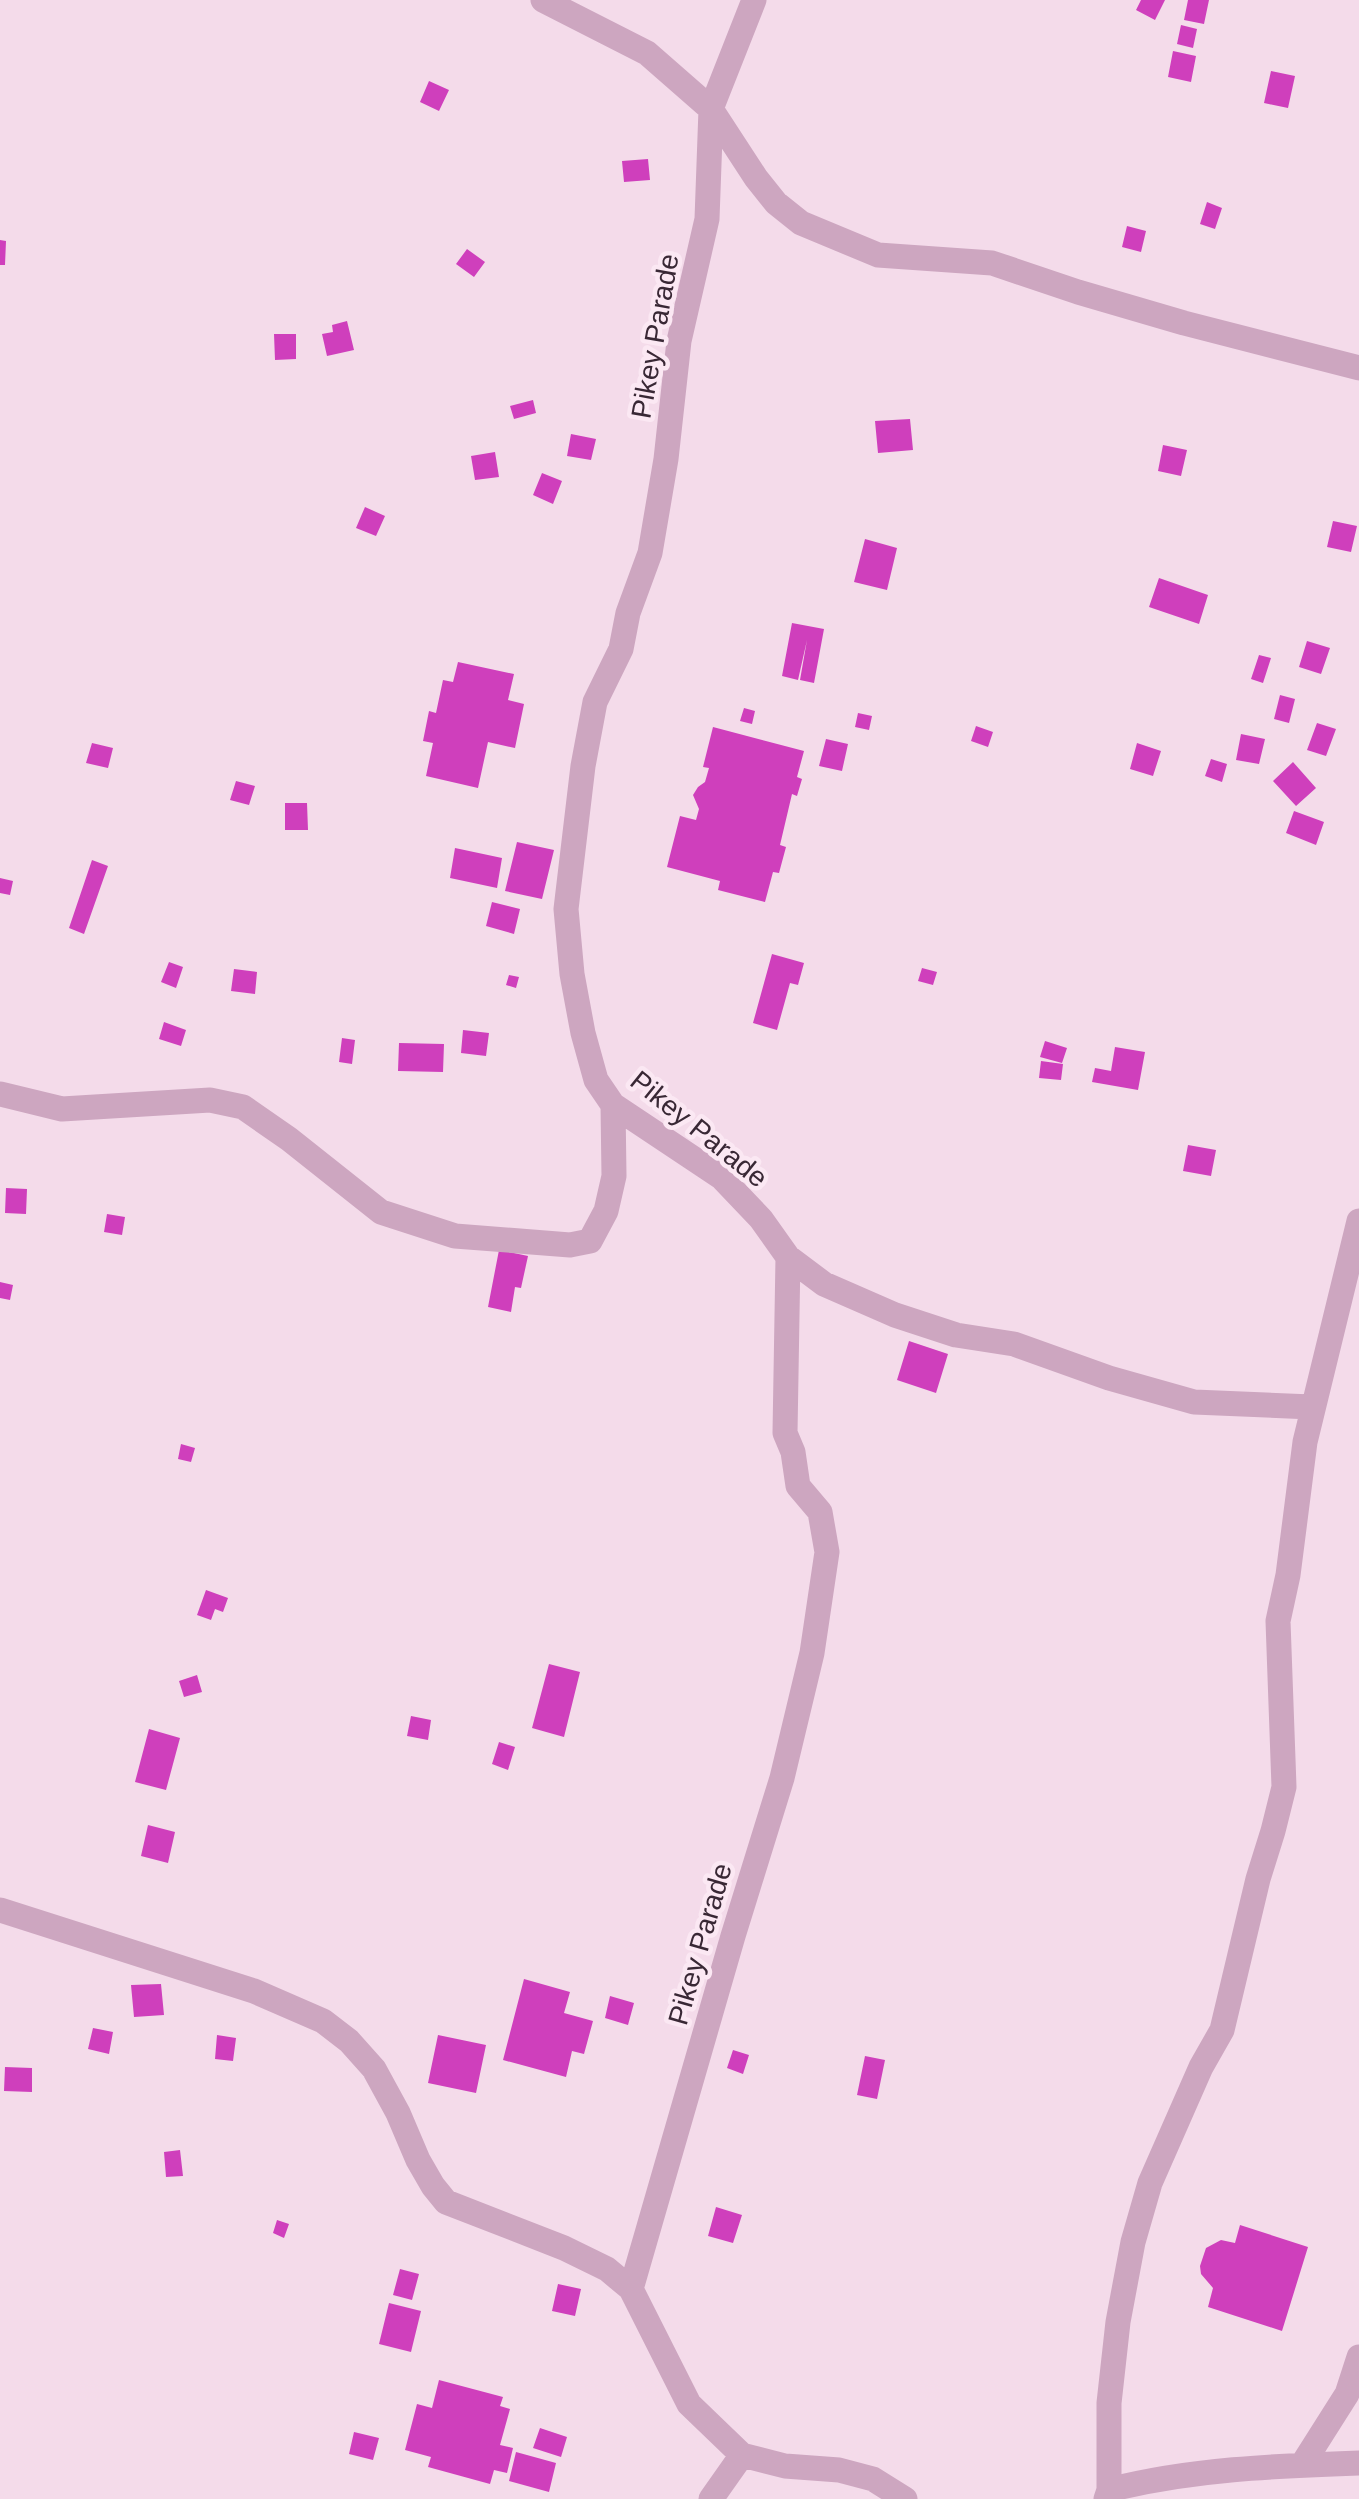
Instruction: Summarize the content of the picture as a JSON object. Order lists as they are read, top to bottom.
{
  "streets": {
    "street": ["Pikey Parade"]
  }
}
